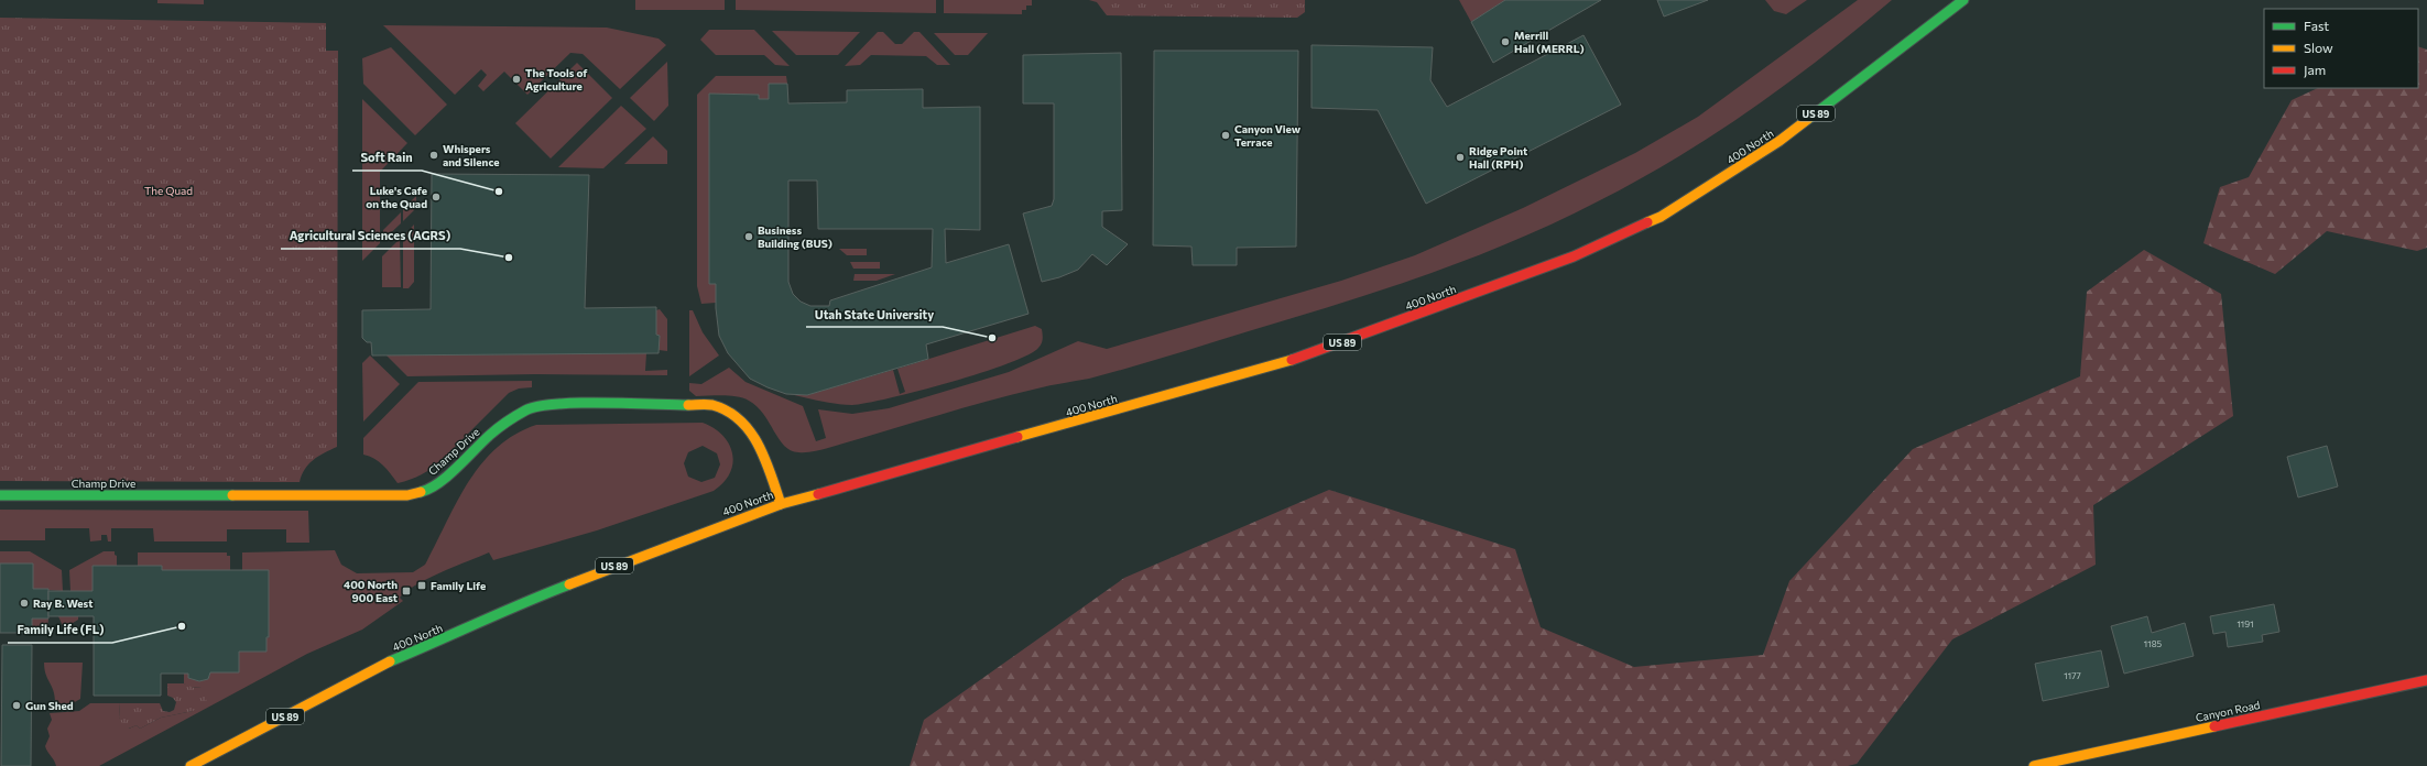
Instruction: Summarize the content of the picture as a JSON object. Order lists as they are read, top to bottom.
{
  "streets": {
    "main road": [
      "US 89",
      "400 North",
      "Champ Drive",
      "Canyon Road"
    ]
  },
  "crossings": [
    ["400 North", "Champ Drive"]
  ],
  "parks": ["The Quad"],
  "places": {
    "other": [
      "Merrill Hall (MERRL)",
      "The Tools of Agriculture",
      "Canyon View Terrace",
      "Whispers and Silence",
      "Ridge Point Hall (RPH)",
      "Soft Rain",
      "Luke's Cafe on the Quad",
      "Business Building (BUS)",
      "Agricultural Sciences (AGRS)",
      "Utah State University",
      "Ray B. West",
      "Family Life (FL)",
      "Gun Shed"
    ],
    "transit": ["Family Life", "400 North 900 East"]
  },
  "house_numbers": ["1191", "1185", "1177"],
  "legend": ["Fast", "Slow", "Jam"]
}
